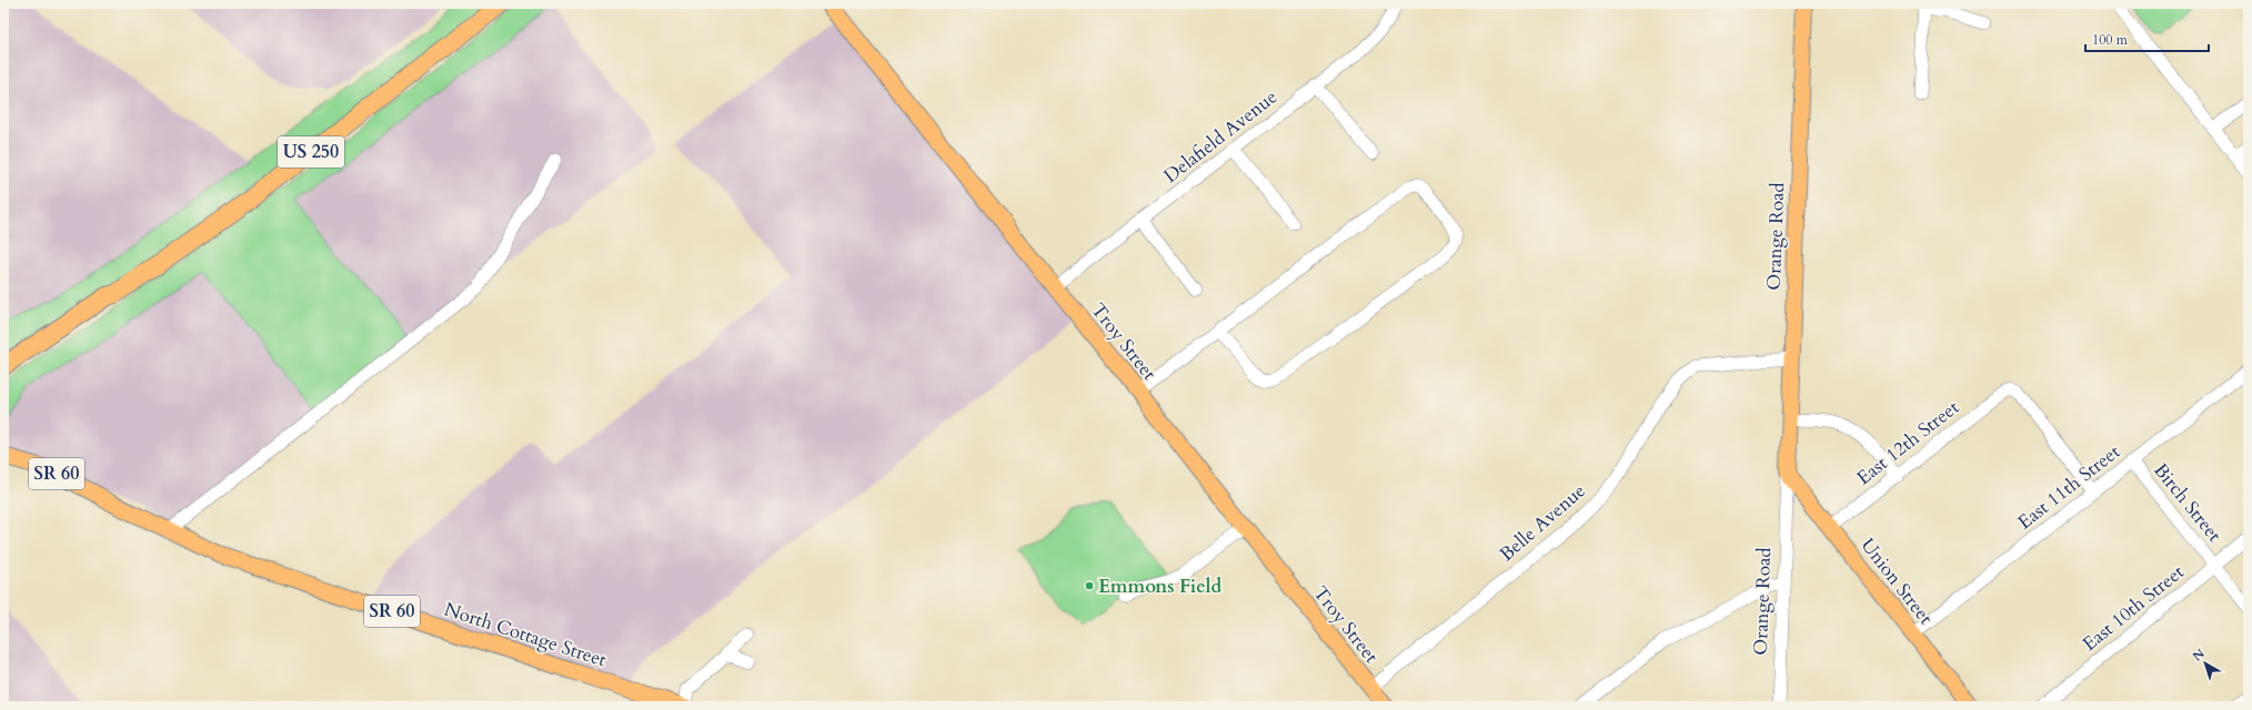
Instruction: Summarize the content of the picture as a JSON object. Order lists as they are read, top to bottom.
{
  "streets": {
    "highway": ["US 250"],
    "main road": [
      "Orange Road",
      "Troy Street",
      "SR 60",
      "Union Street",
      "North Cottage Street"
    ],
    "street": [
      "Delafield Avenue",
      "East 12th Street",
      "East 11th Street",
      "Birch Street",
      "Belle Avenue",
      "East 10th Street"
    ]
  },
  "crossings": [
    ["Delafield Avenue", "Troy Street"],
    ["Orange Road", "Belle Avenue"],
    ["Orange Road", "Union Street"],
    ["Troy Street", "Belle Avenue"],
    ["East 12th Street", "East 11th Street"],
    ["East 12th Street", "Union Street"],
    ["East 11th Street", "Birch Street"],
    ["East 11th Street", "Union Street"],
    ["Birch Street", "East 10th Street"]
  ],
  "places": ["Emmons Field"],
  "scale_bar": "100 m",
  "north": "top left"
}
